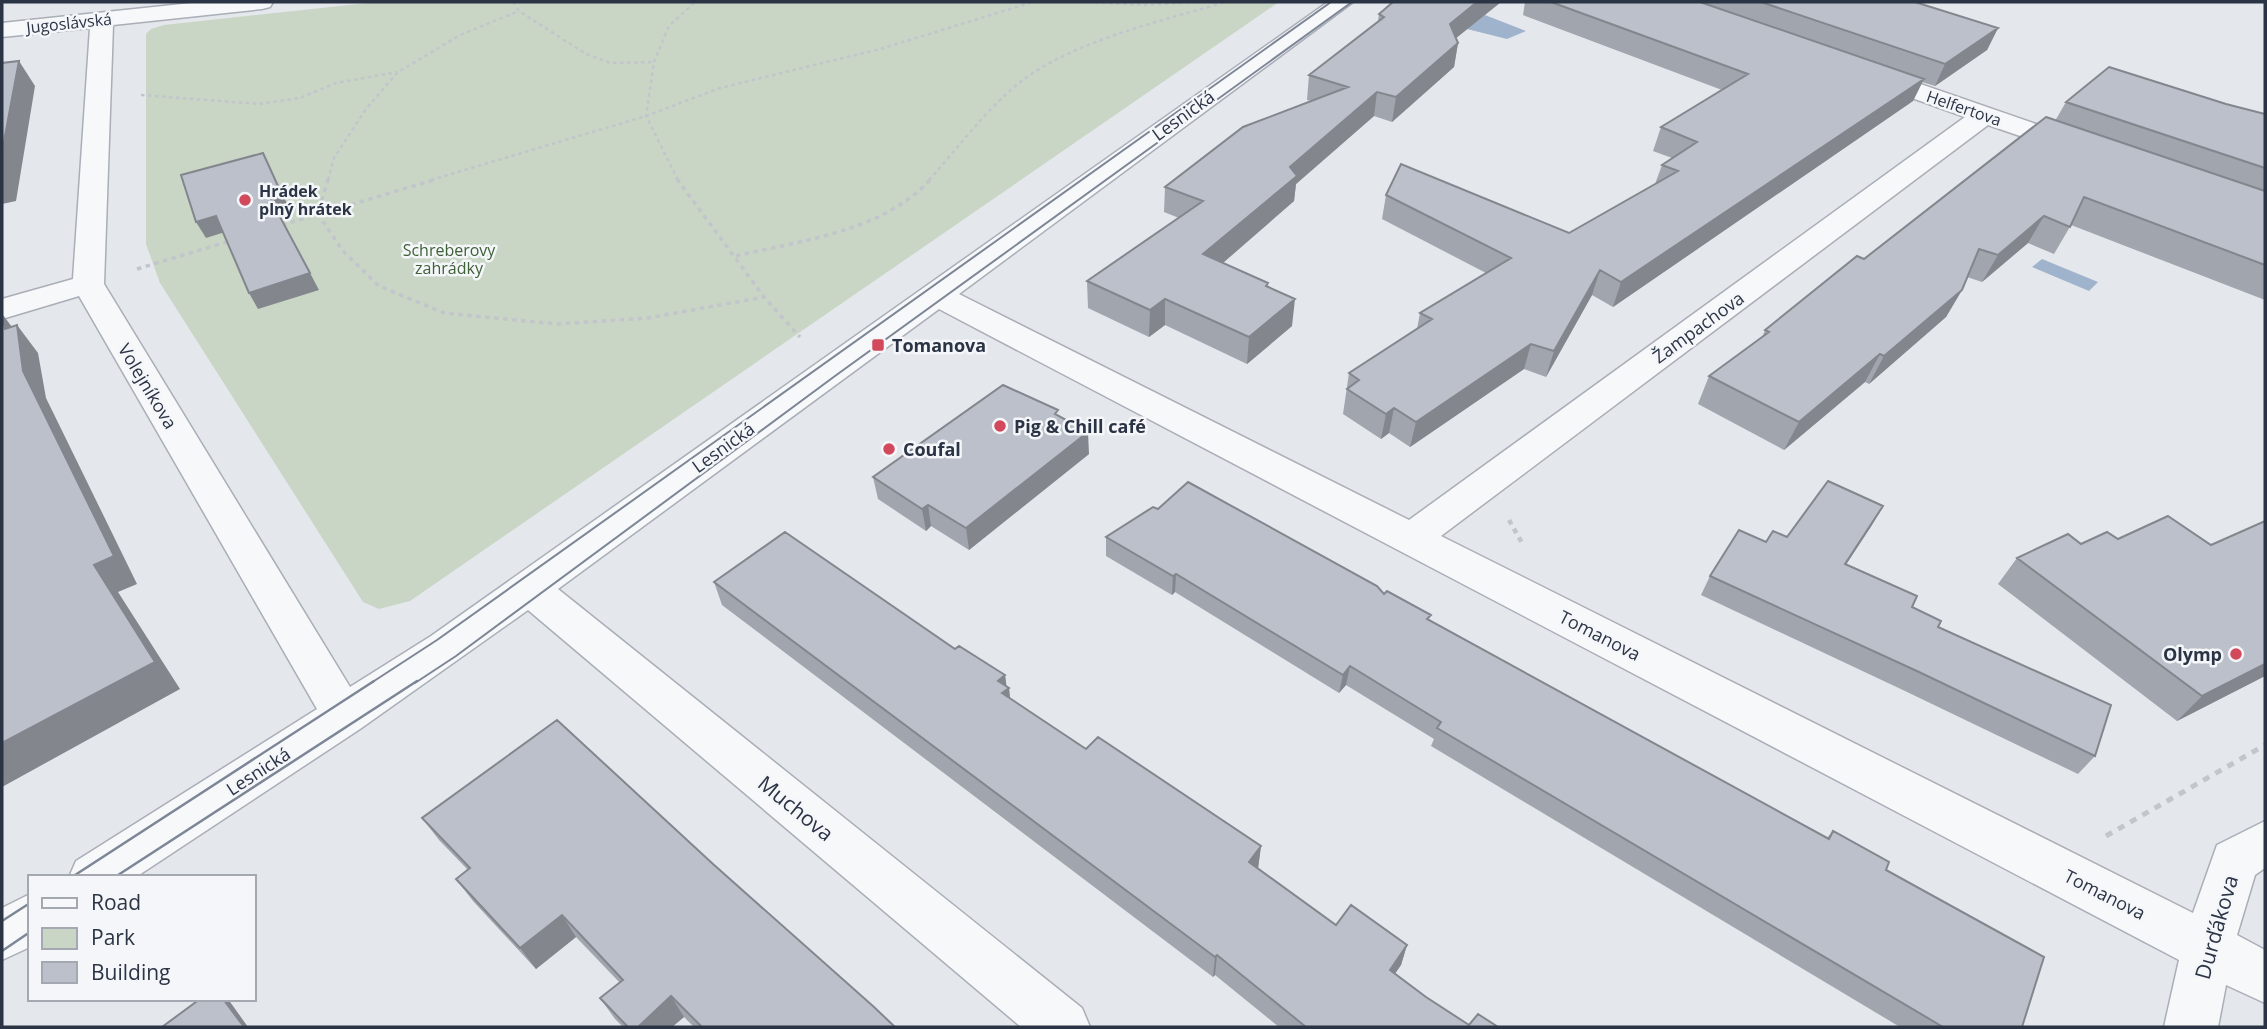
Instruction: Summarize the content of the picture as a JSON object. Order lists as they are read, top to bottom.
{
  "streets": {
    "street": [
      "Jugoslávská",
      "Helfertova",
      "Lesnická",
      "Žampachova",
      "Volejníkova",
      "Tomanova",
      "Muchova",
      "Durďákova"
    ]
  },
  "crossings": [
    ["Helfertova", "Žampachova"],
    ["Lesnická", "Volejníkova"],
    ["Lesnická", "Tomanova"],
    ["Lesnická", "Muchova"],
    ["Žampachova", "Tomanova"],
    ["Tomanova", "Durďákova"]
  ],
  "parks": ["Schreberovy zahrádky"],
  "places": {
    "other": [
      "Hrádek plný hrátek",
      "Pig & Chill café",
      "Coufal",
      "Olymp"
    ],
    "transit": ["Tomanova"]
  },
  "legend": ["Road", "Park", "Building"]
}
